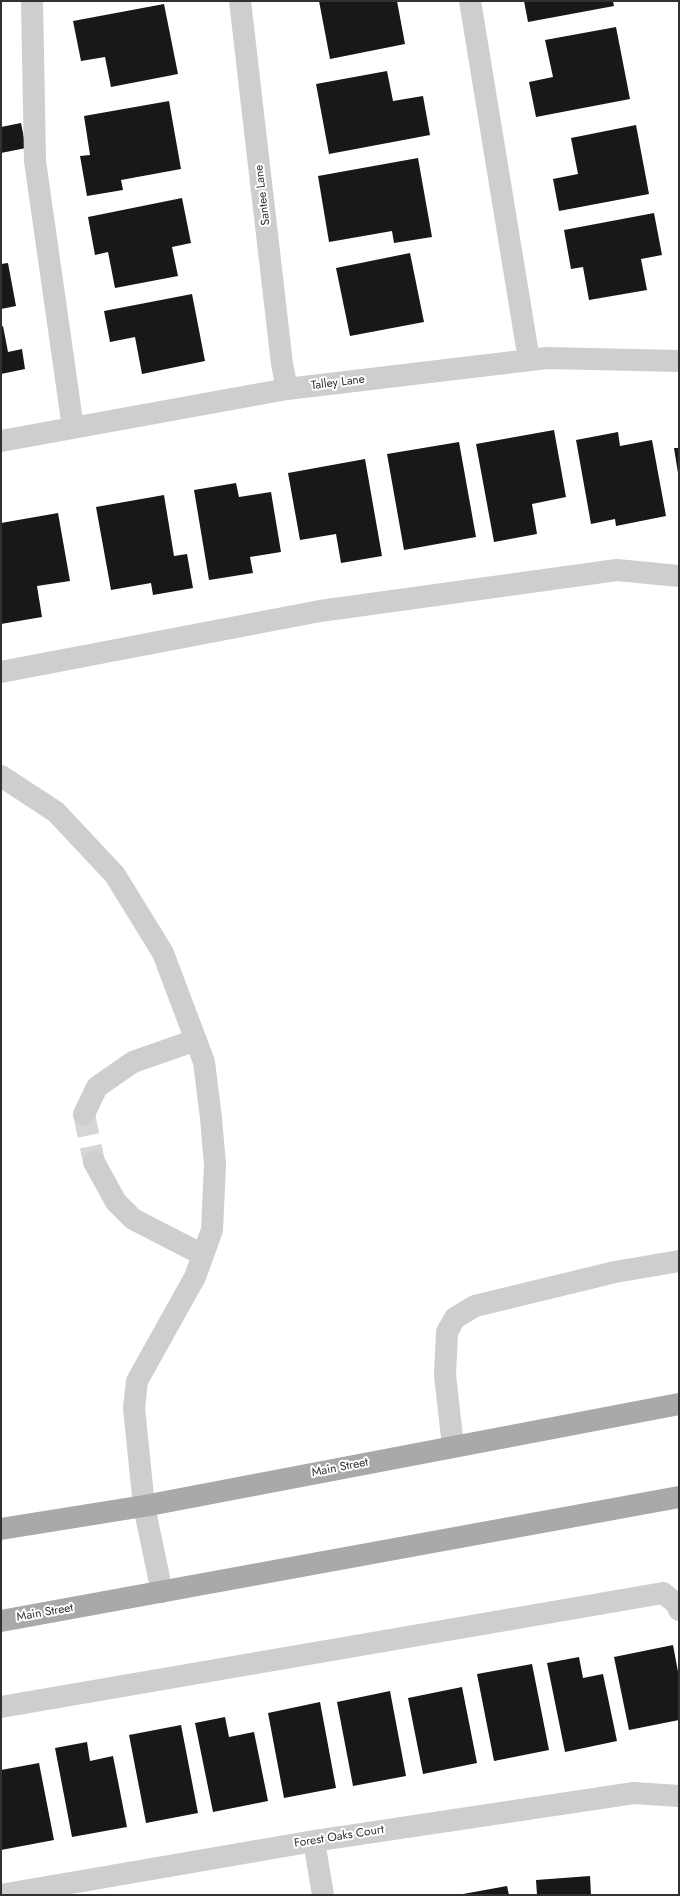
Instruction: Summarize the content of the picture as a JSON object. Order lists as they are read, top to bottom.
{
  "streets": {
    "main road": ["Main Street"],
    "street": ["Santee Lane", "Talley Lane", "Forest Oaks Court"]
  },
  "crossings": [
    ["Santee Lane", "Talley Lane"]
  ]
}
